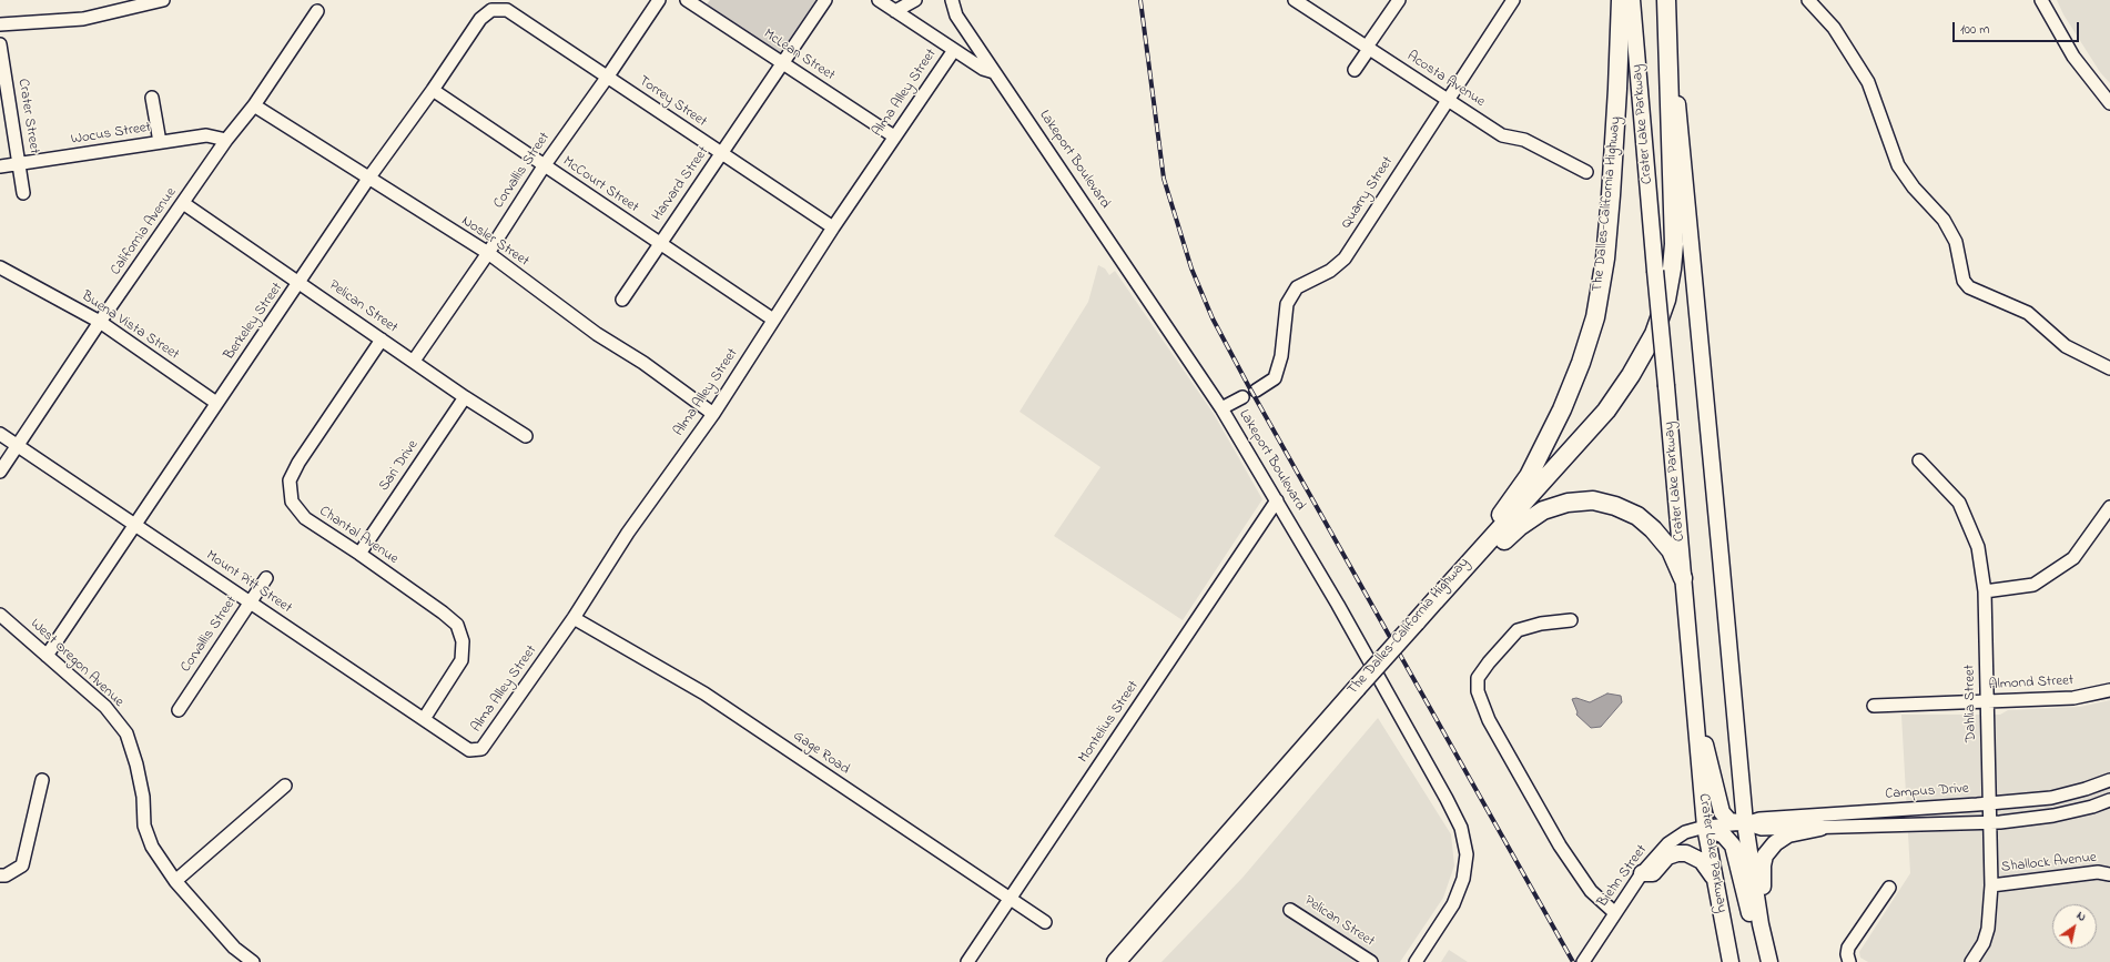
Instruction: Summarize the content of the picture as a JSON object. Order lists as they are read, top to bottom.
{
  "streets": {
    "highway": ["The Dalles-California Highway"],
    "main road": ["Crater Lake Parkway"],
    "street": [
      "McLean Street",
      "Acosta Avenue",
      "Alma Alley Street",
      "Torrey Street",
      "Crater Street",
      "Wocus Street",
      "Lakeport Boulevard",
      "Corvallis Street",
      "Harvard Street",
      "McCourt Street",
      "Quarry Street",
      "California Avenue",
      "Nosler Street",
      "Pelican Street",
      "Berkeley Street",
      "Buena Vista Street",
      "Sari Drive",
      "Chantal Avenue",
      "Mount Pitt Street",
      "West Oregon Avenue",
      "Almond Street",
      "Dahlia Street",
      "Montelius Street",
      "Gage Road",
      "Campus Drive",
      "Shallock Avenue",
      "Biehn Street"
    ]
  },
  "crossings": [
    ["McLean Street", "Alma Alley Street"],
    ["McLean Street", "Harvard Street"],
    ["Acosta Avenue", "Quarry Street"],
    ["Alma Alley Street", "Torrey Street"],
    ["Alma Alley Street", "McCourt Street"],
    ["Alma Alley Street", "Nosler Street"],
    ["Alma Alley Street", "Mount Pitt Street"],
    ["Alma Alley Street", "Gage Road"],
    ["Torrey Street", "Corvallis Street"],
    ["Torrey Street", "Harvard Street"],
    ["Torrey Street", "Berkeley Street"],
    ["Crater Street", "Wocus Street"],
    ["Crater Lake Parkway", "Campus Drive"],
    ["Crater Lake Parkway", "Biehn Street"],
    ["Wocus Street", "California Avenue"],
    ["Lakeport Boulevard", "Montelius Street"],
    ["Corvallis Street", "McCourt Street"],
    ["Corvallis Street", "Nosler Street"],
    ["Corvallis Street", "Pelican Street"],
    ["Corvallis Street", "Mount Pitt Street"],
    ["Harvard Street", "McCourt Street"],
    ["McCourt Street", "Berkeley Street"],
    ["California Avenue", "Nosler Street"],
    ["California Avenue", "Pelican Street"],
    ["California Avenue", "Buena Vista Street"],
    ["California Avenue", "Mount Pitt Street"],
    ["Nosler Street", "Berkeley Street"],
    ["Pelican Street", "Berkeley Street"],
    ["Pelican Street", "Sari Drive"],
    ["Pelican Street", "Chantal Avenue"],
    ["Berkeley Street", "Buena Vista Street"],
    ["Berkeley Street", "Mount Pitt Street"],
    ["Berkeley Street", "West Oregon Avenue"],
    ["Sari Drive", "Chantal Avenue"],
    ["Chantal Avenue", "Mount Pitt Street"],
    ["Almond Street", "Dahlia Street"],
    ["Dahlia Street", "Campus Drive"],
    ["Dahlia Street", "Shallock Avenue"],
    ["Montelius Street", "Gage Road"],
    ["Campus Drive", "Biehn Street"]
  ],
  "scale_bar": "100 m",
  "north": "top right"
}
